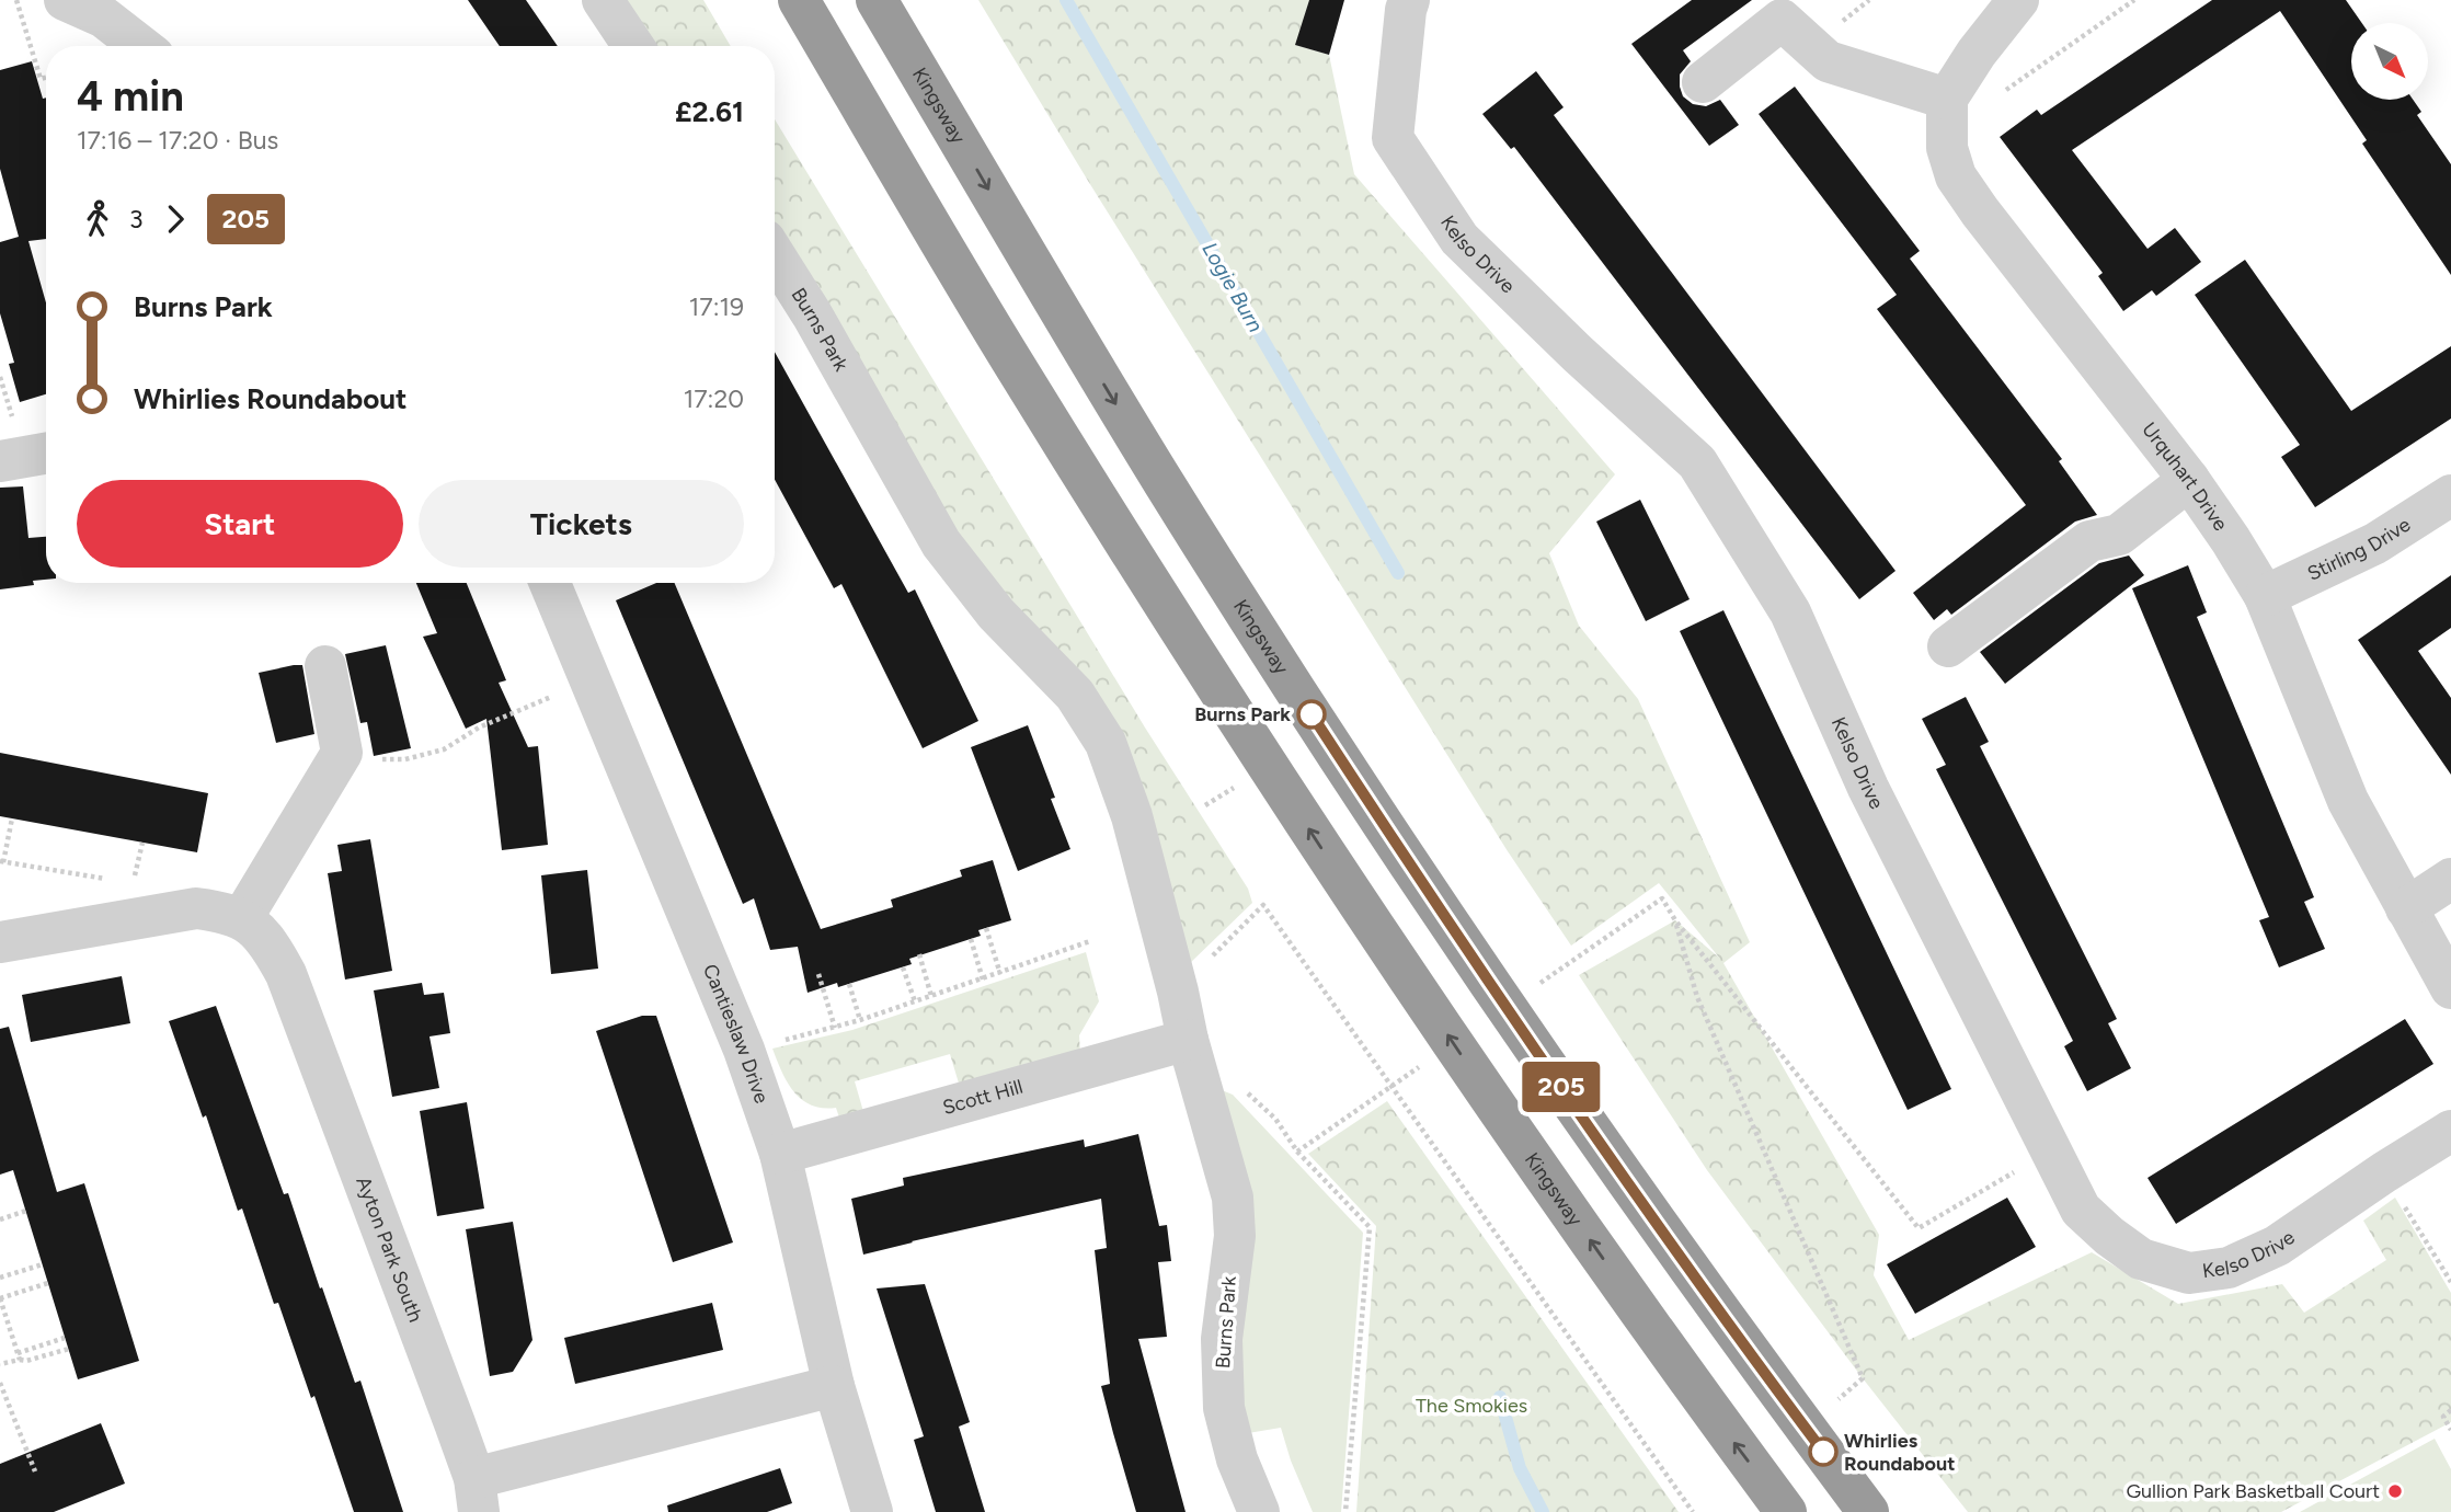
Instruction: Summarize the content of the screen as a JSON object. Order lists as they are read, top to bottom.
{
  "streets": {
    "highway": ["Kingsway"],
    "street": [
      "Kelso Drive",
      "Burns Park",
      "Urquhart Drive",
      "Stirling Drive",
      "Cantieslaw Drive",
      "Scott Hill",
      "Ayton Park South"
    ]
  },
  "crossings": [
    ["Burns Park", "Scott Hill"],
    ["Urquhart Drive", "Stirling Drive"],
    ["Cantieslaw Drive", "Scott Hill"],
    ["Cantieslaw Drive", "Ayton Park South"]
  ],
  "water": ["Logie Burn"],
  "parks": ["The Smokies"],
  "places": ["Burns Park", "Whirlies Roundabout", "Gullion Park Basketball Court"],
  "lines": ["bus line 205"],
  "north": "bottom right",
  "page": {
    "on_map": "205",
    "heading": ["4 min", "17:16 – 17:20 · Bus", "£2.61"],
    "legs": ["3", "205"],
    "list": [
      {
        "name": "Burns Park",
        "value": "17:19"
      },
      {
        "name": "Whirlies Roundabout",
        "value": "17:20"
      }
    ],
    "buttons": ["Start", "Tickets"]
  }
}
